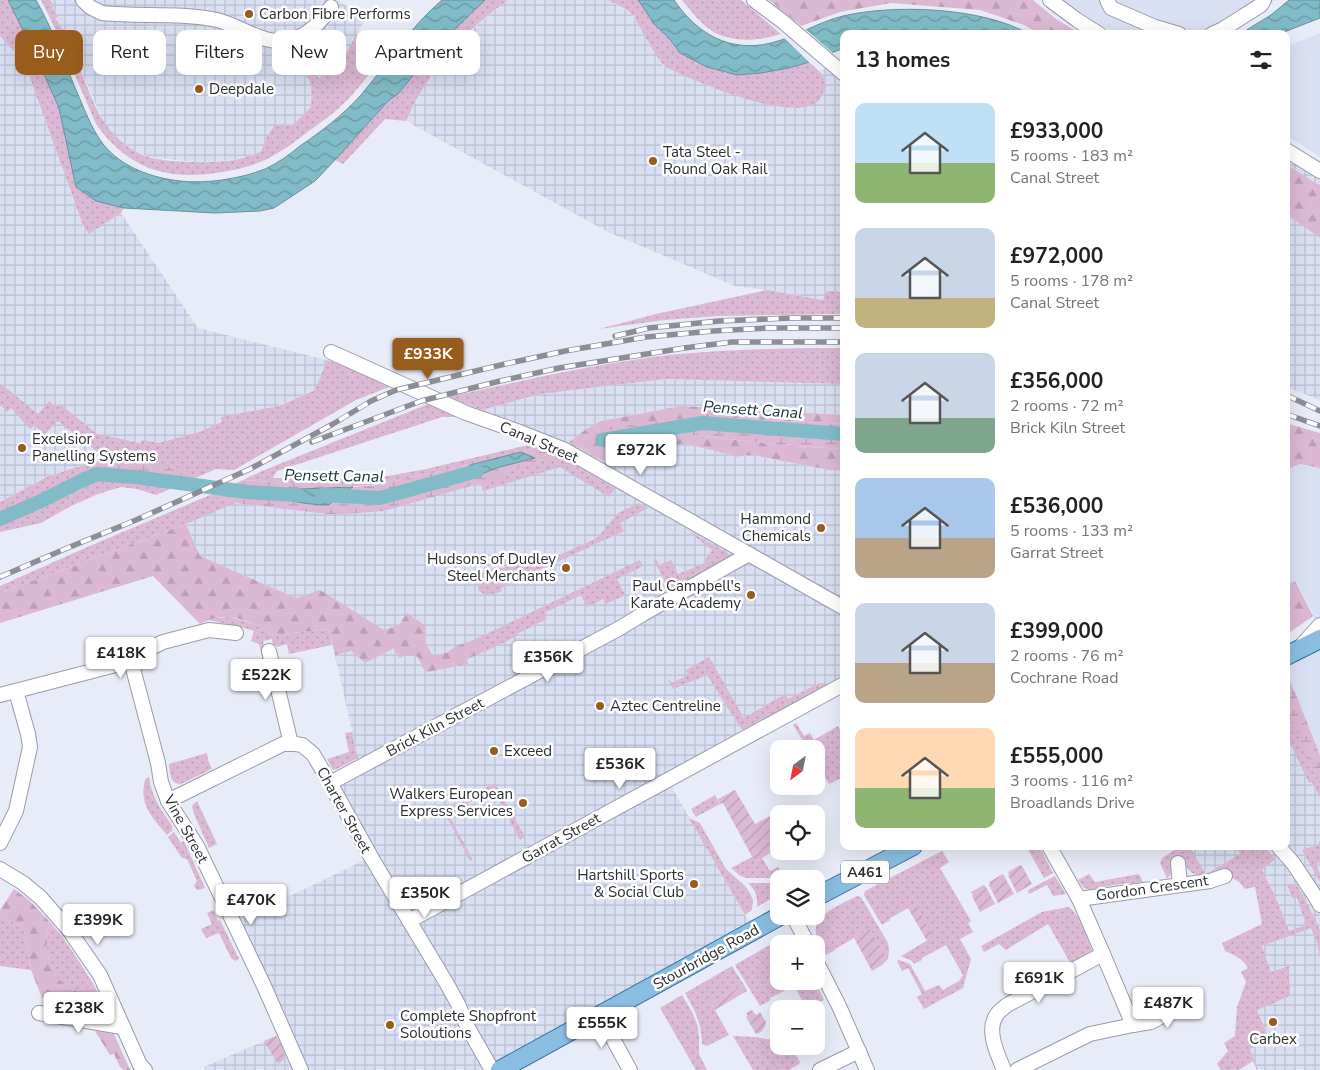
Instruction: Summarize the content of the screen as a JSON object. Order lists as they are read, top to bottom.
{
  "streets": {
    "main road": ["A461", "Stourbridge Road"],
    "street": [
      "Canal Street",
      "Brick Kiln Street",
      "Charter Street",
      "Vine Street",
      "Garrat Street",
      "Gordon Crescent"
    ]
  },
  "crossings": [
    ["Canal Street", "Brick Kiln Street"],
    ["Brick Kiln Street", "Charter Street"],
    ["Charter Street", "Garrat Street"]
  ],
  "water": ["Pensett Canal"],
  "places": [
    "Carbon Fibre Performs",
    "Deepdale",
    "Tata Steel - Round Oak Rail",
    "Excelsior Panelling Systems",
    "Hammond Chemicals",
    "Hudsons of Dudley Steel Merchants",
    "Paul Campbell's Karate Academy",
    "Aztec Centreline",
    "Exceed",
    "Walkers European Express Services",
    "Hartshill Sports & Social Club",
    "Carbex",
    "Complete Shopfront Soloutions"
  ],
  "north": "bottom left",
  "page": {
    "chip": [
      "Buy",
      "Rent",
      "Filters",
      "New",
      "Apartment"
    ],
    "heading": "13 homes",
    "list": [
      {
        "name": "£933,000",
        "note": "5 rooms · 183 m² · Canal Street"
      },
      {
        "name": "£972,000",
        "note": "5 rooms · 178 m² · Canal Street"
      },
      {
        "name": "£356,000",
        "note": "2 rooms · 72 m² · Brick Kiln Street"
      },
      {
        "name": "£536,000",
        "note": "5 rooms · 133 m² · Garrat Street"
      },
      {
        "name": "£399,000",
        "note": "2 rooms · 76 m² · Cochrane Road"
      },
      {
        "name": "£555,000",
        "note": "3 rooms · 116 m² · Broadlands Drive"
      }
    ],
    "price": [
      "£933K",
      "£972K",
      "£418K",
      "£356K",
      "£522K",
      "£536K",
      "£350K",
      "£470K",
      "£399K",
      "£691K",
      "£487K",
      "£238K",
      "£555K"
    ],
    "map_buttons": ["+", "−"]
  }
}
